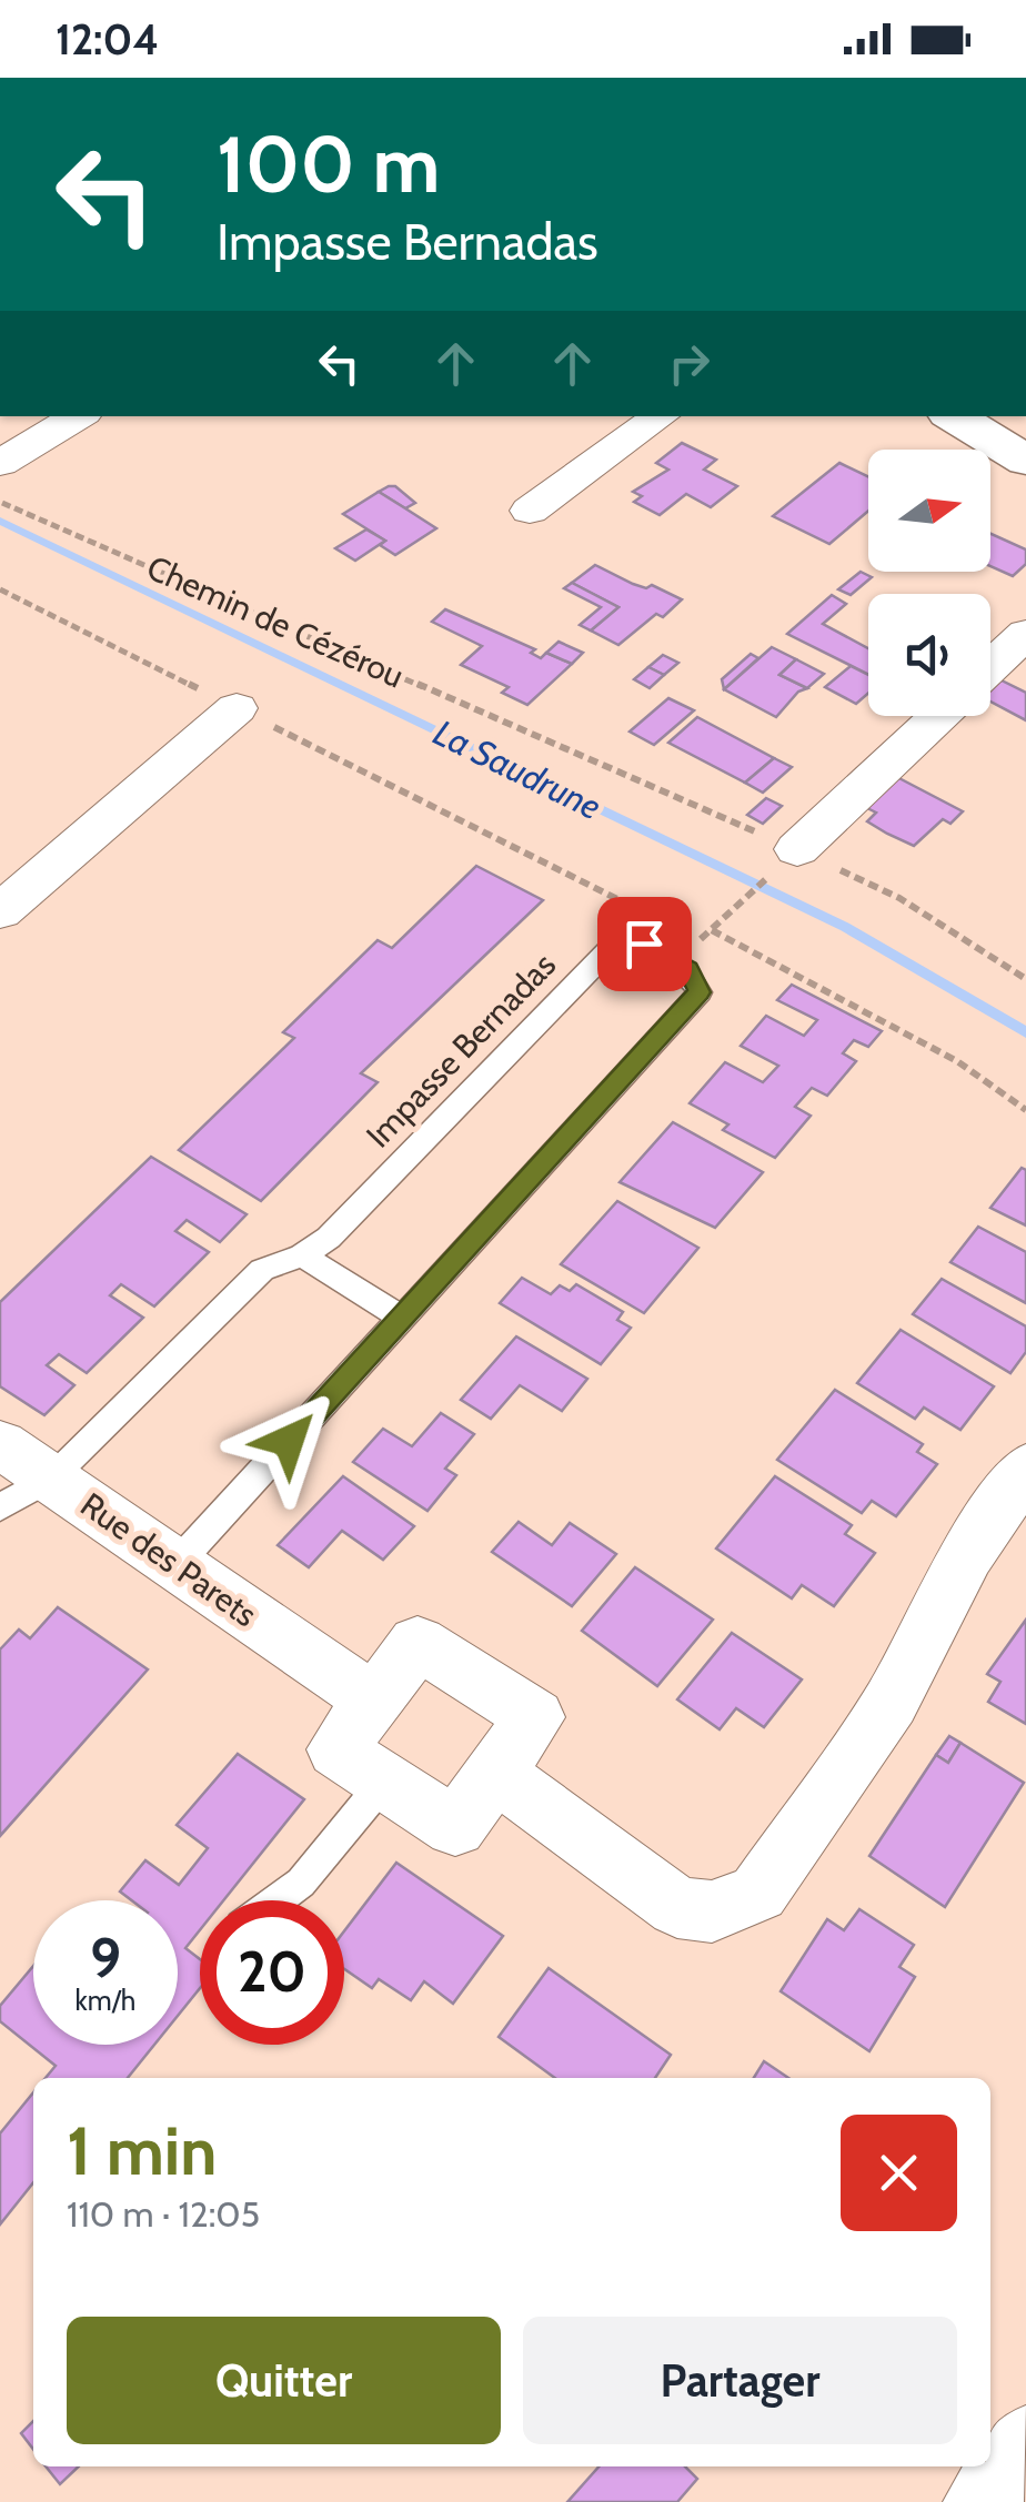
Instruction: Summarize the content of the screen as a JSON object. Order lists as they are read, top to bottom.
{
  "streets": {
    "street": ["Rue des Parets"],
    "lane": ["Impasse Bernadas"],
    "path": ["Chemin de Cézérou"]
  },
  "crossings": [
    ["Impasse Bernadas", "Rue des Parets"]
  ],
  "water": ["La Saudrune"],
  "north": "right",
  "page": {
    "status": "12:04",
    "turn": ["100 m", "Impasse Bernadas"],
    "speed": "9 km/h",
    "limit": "20",
    "heading": ["1 min", "110 m · 12:05"],
    "buttons": ["Quitter", "Partager"]
  }
}
